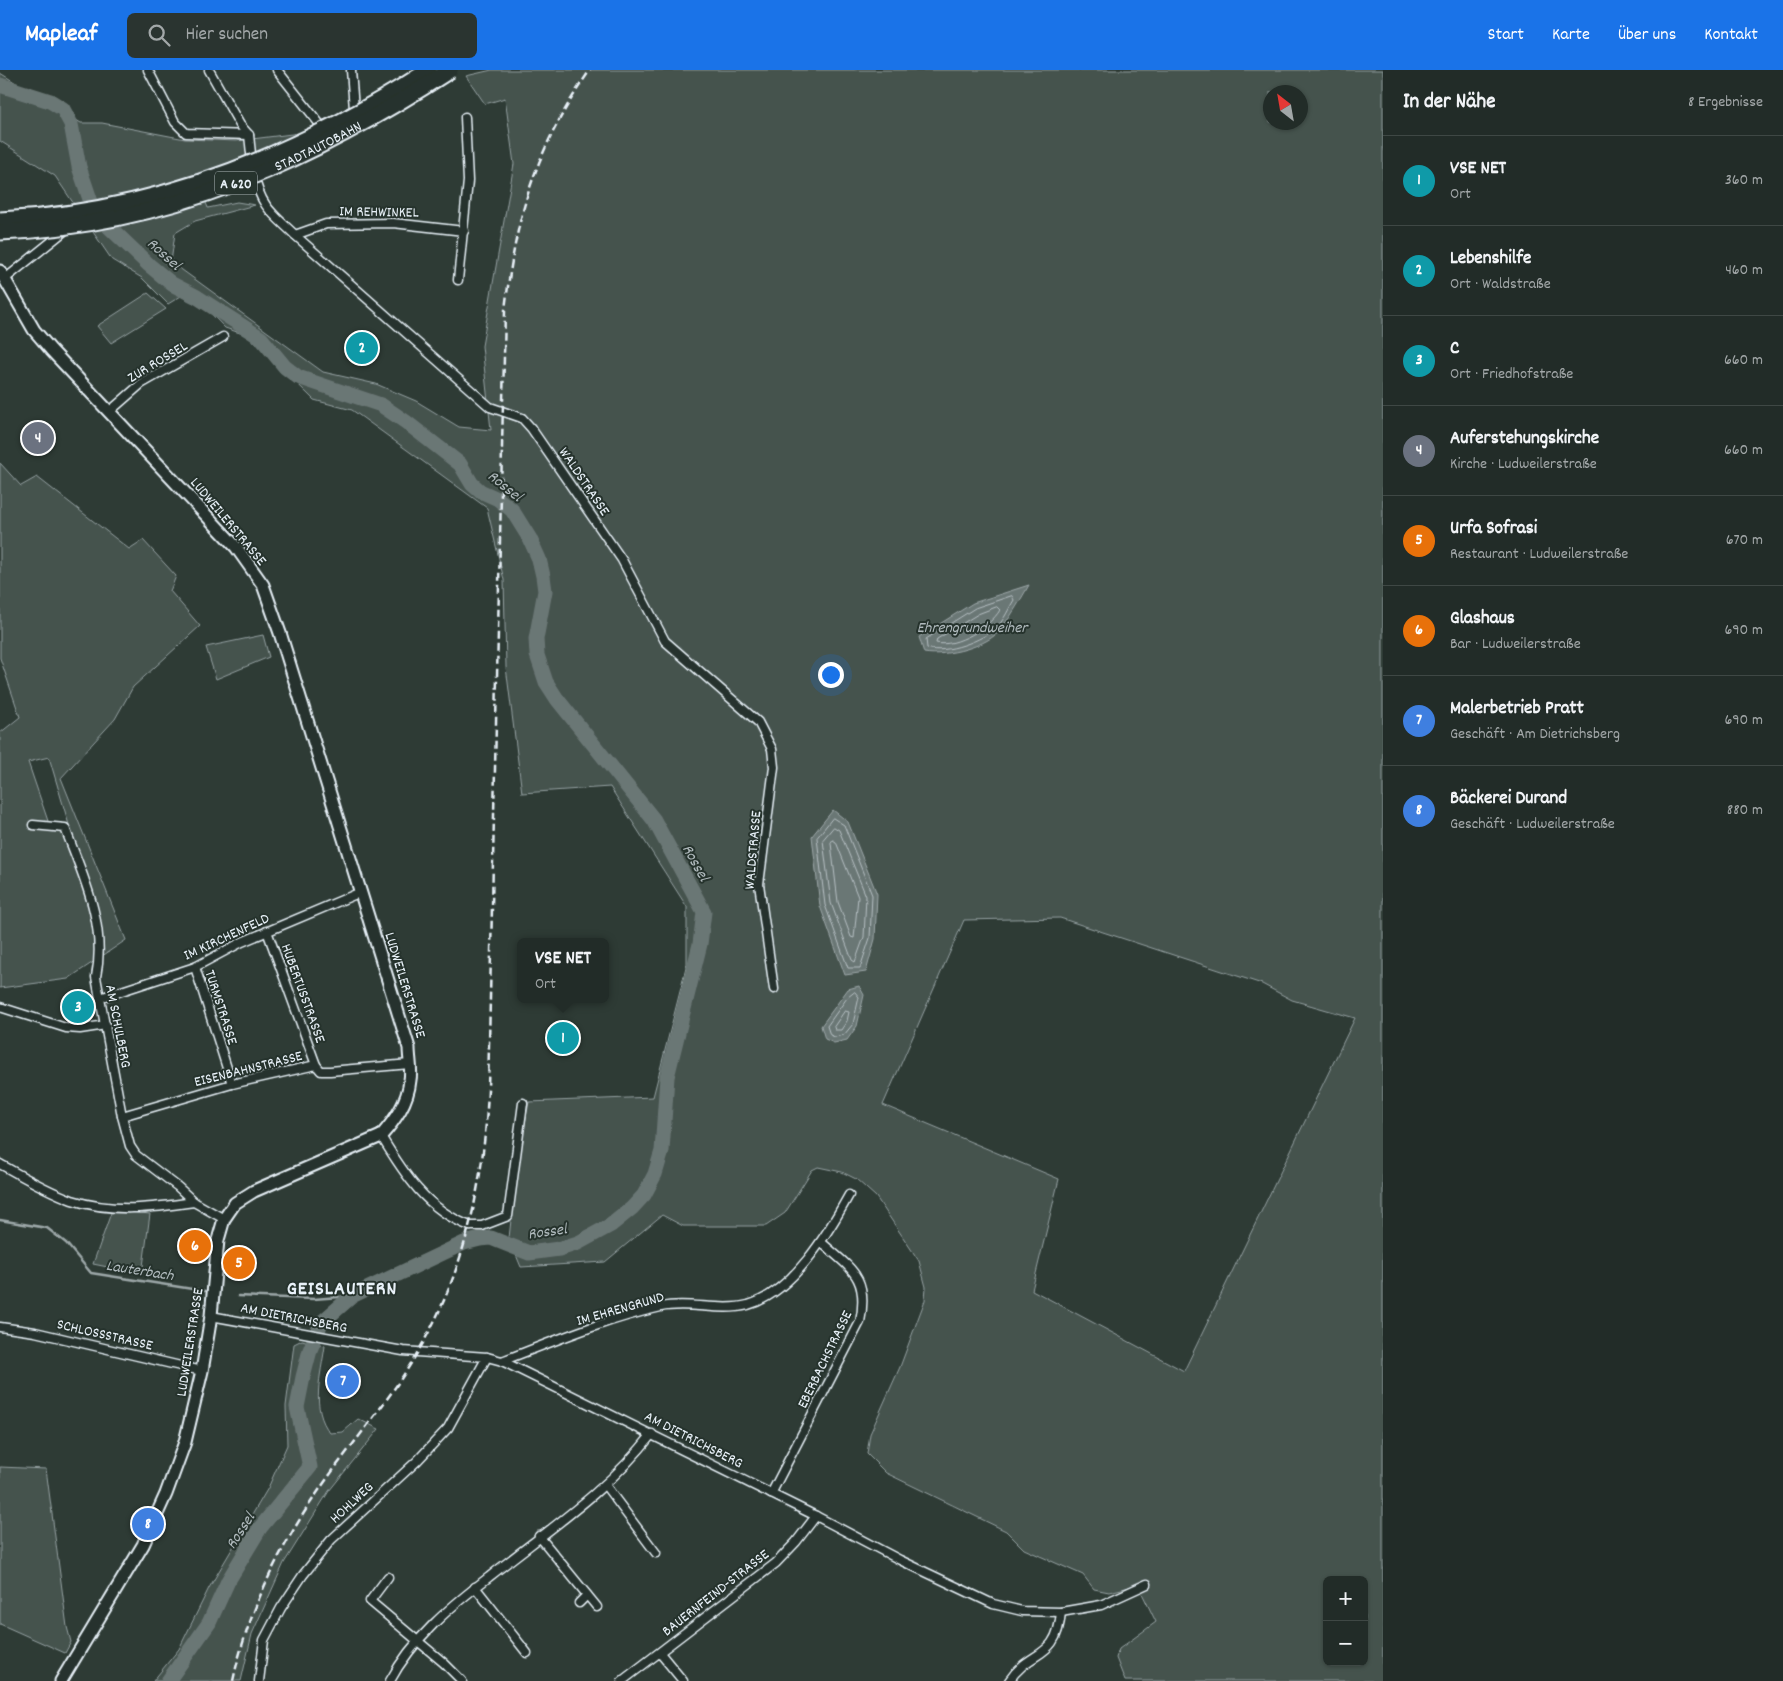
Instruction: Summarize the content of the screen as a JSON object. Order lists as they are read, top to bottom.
{
  "streets": {
    "highway": ["STADTAUTOBAHN", "A 620"],
    "main road": ["LUDWEILERSTRASSE"],
    "street": [
      "IM REHWINKEL",
      "ZUR ROSSEL",
      "WALDSTRASSE",
      "IM KIRCHENFELD",
      "HUBERTUSSTRASSE",
      "TURMSTRASSE",
      "AM SCHULBERG",
      "EISENBAHNSTRASSE",
      "IM EHRENGRUND",
      "AM DIETRICHSBERG",
      "SCHLOSSSTRASSE",
      "EBERBACHSTRASSE",
      "HOHLWEG",
      "BAUERNFEIND-STRASSE"
    ]
  },
  "crossings": [
    ["IM REHWINKEL", "WALDSTRASSE"],
    ["ZUR ROSSEL", "LUDWEILERSTRASSE"],
    ["LUDWEILERSTRASSE", "IM KIRCHENFELD"],
    ["LUDWEILERSTRASSE", "AM SCHULBERG"],
    ["LUDWEILERSTRASSE", "EISENBAHNSTRASSE"],
    ["LUDWEILERSTRASSE", "AM DIETRICHSBERG"],
    ["LUDWEILERSTRASSE", "SCHLOSSSTRASSE"],
    ["IM KIRCHENFELD", "HUBERTUSSTRASSE"],
    ["IM KIRCHENFELD", "TURMSTRASSE"],
    ["IM KIRCHENFELD", "AM SCHULBERG"],
    ["HUBERTUSSTRASSE", "EISENBAHNSTRASSE"],
    ["TURMSTRASSE", "EISENBAHNSTRASSE"],
    ["AM SCHULBERG", "EISENBAHNSTRASSE"],
    ["IM EHRENGRUND", "AM DIETRICHSBERG"],
    ["IM EHRENGRUND", "EBERBACHSTRASSE"],
    ["AM DIETRICHSBERG", "EBERBACHSTRASSE"],
    ["AM DIETRICHSBERG", "HOHLWEG"],
    ["AM DIETRICHSBERG", "BAUERNFEIND-STRASSE"]
  ],
  "districts": ["GEISLAUTERN"],
  "water": ["Rossel", "Ehrengrundweiher", "Lauterbach"],
  "north": "top left",
  "page": {
    "header": "Mapleaf",
    "search": "Hier suchen",
    "nav": [
      "Start",
      "Karte",
      "Über uns",
      "Kontakt"
    ],
    "heading": ["In der Nähe", "8 Ergebnisse"],
    "list": [
      {
        "mark": "1",
        "name": "VSE NET",
        "note": "Ort",
        "value": "360 m"
      },
      {
        "mark": "2",
        "name": "Lebenshilfe",
        "note": "Ort · Waldstraße",
        "value": "460 m"
      },
      {
        "mark": "3",
        "name": "C",
        "note": "Ort · Friedhofstraße",
        "value": "660 m"
      },
      {
        "mark": "4",
        "name": "Auferstehungskirche",
        "note": "Kirche · Ludweilerstraße",
        "value": "660 m"
      },
      {
        "mark": "5",
        "name": "Urfa Sofrasi",
        "note": "Restaurant · Ludweilerstraße",
        "value": "670 m"
      },
      {
        "mark": "6",
        "name": "Glashaus",
        "note": "Bar · Ludweilerstraße",
        "value": "690 m"
      },
      {
        "mark": "7",
        "name": "Malerbetrieb Pratt",
        "note": "Geschäft · Am Dietrichsberg",
        "value": "690 m"
      },
      {
        "mark": "8",
        "name": "Bäckerei Durand",
        "note": "Geschäft · Ludweilerstraße",
        "value": "880 m"
      }
    ],
    "pins": [
      "2",
      "4",
      "3",
      "1",
      "6",
      "5",
      "7",
      "8"
    ],
    "popup": ["VSE NET", "Ort"],
    "map_buttons": ["+", "−"]
  }
}
